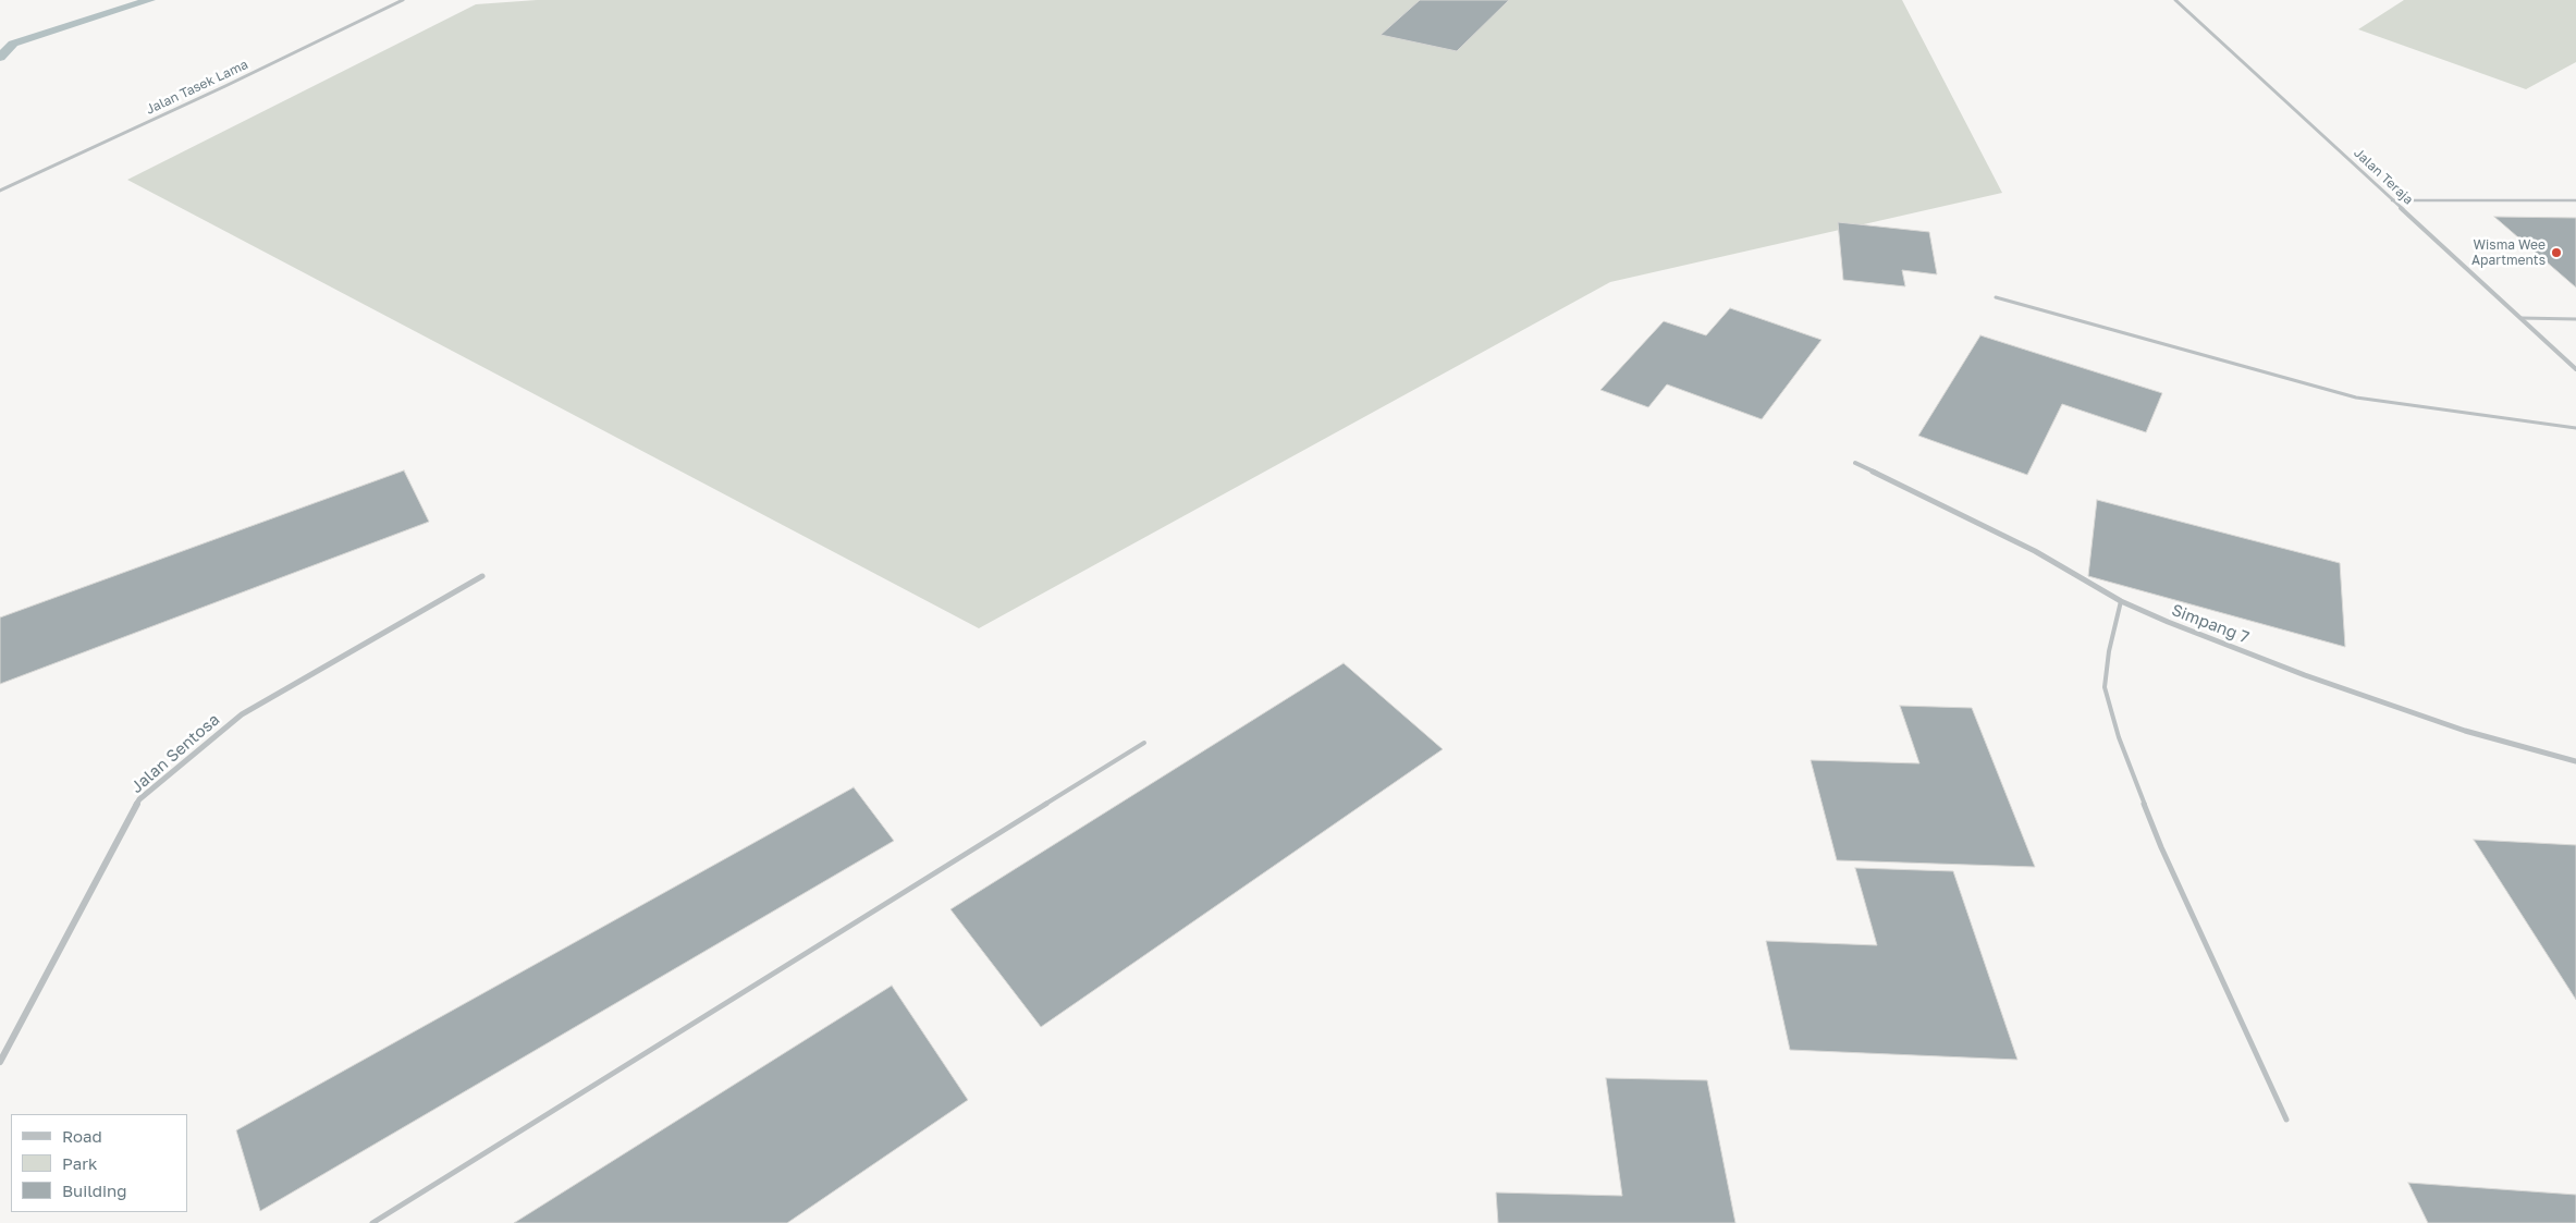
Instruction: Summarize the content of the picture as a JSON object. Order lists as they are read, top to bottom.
{
  "streets": {
    "street": [
      "Jalan Tasek Lama",
      "Jalan Teraja",
      "Simpang 7",
      "Jalan Sentosa"
    ]
  },
  "places": ["Wisma Wee Apartments"],
  "legend": ["Road", "Park", "Building"]
}
